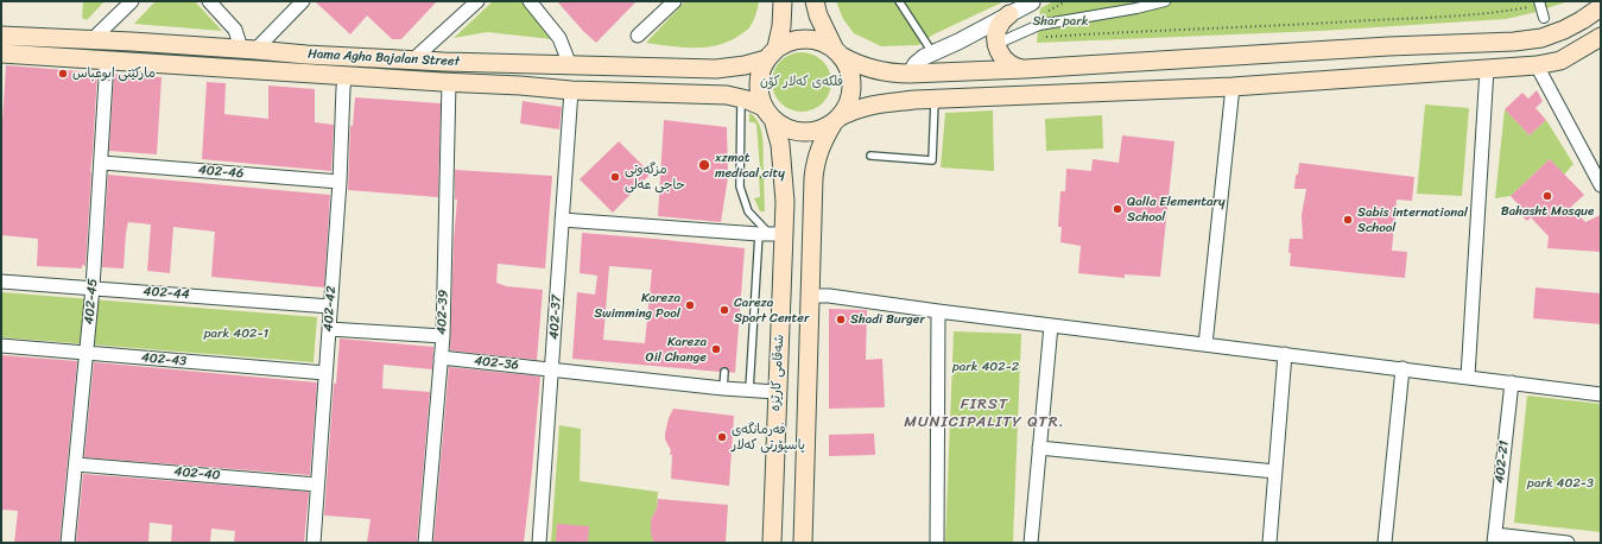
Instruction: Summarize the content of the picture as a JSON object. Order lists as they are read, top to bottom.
{
  "streets": {
    "main road": ["Hama Agha Bajalan Street", "شەقامی کارێزە"],
    "street": [
      "402-46",
      "402-44",
      "402-45",
      "402-42",
      "402-39",
      "402-37",
      "402-43",
      "402-36",
      "402-21",
      "402-40"
    ]
  },
  "crossings": [
    ["Hama Agha Bajalan Street", "402-45"],
    ["Hama Agha Bajalan Street", "402-42"],
    ["Hama Agha Bajalan Street", "402-39"],
    ["Hama Agha Bajalan Street", "402-37"],
    ["Hama Agha Bajalan Street", "شەقامی کارێزە"],
    ["402-46", "402-45"],
    ["402-46", "402-42"],
    ["402-44", "402-45"],
    ["402-44", "402-42"],
    ["402-45", "402-43"],
    ["402-45", "402-40"],
    ["402-42", "402-43"],
    ["402-42", "402-40"],
    ["402-39", "402-36"],
    ["402-37", "402-36"],
    ["402-36", "شەقامی کارێزە"]
  ],
  "districts": ["FIRST MUNICIPALITY QTR."],
  "parks": [
    "Shar park",
    "فلکەی کەلار کۆن",
    "park 402-1",
    "park 402-2",
    "park 402-3"
  ],
  "places": [
    "مارکێتی ابوعباس",
    "xzmat medical city",
    "مزگەوتی حاجی عەلی",
    "Bahasht Mosque",
    "Qalla Elementary School",
    "Sabis international School",
    "Kareza Swimming Pool",
    "Careza Sport Center",
    "Shadi Burger",
    "Kareza Oil Change",
    "فەرمانگەی پاسپۆرتی کەلار"
  ]
}
